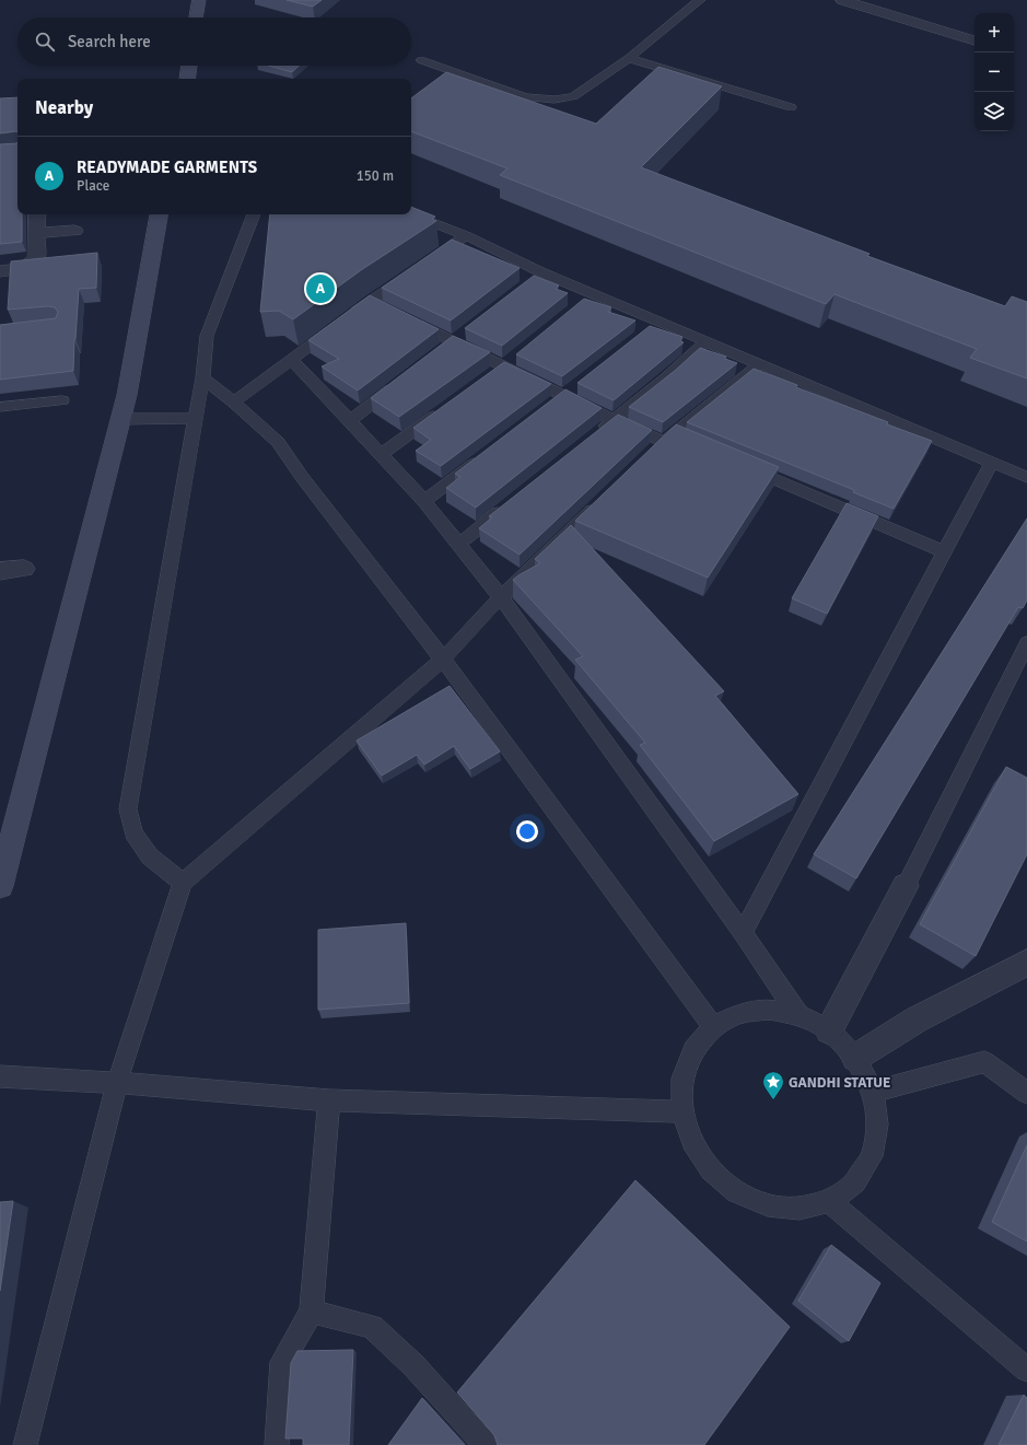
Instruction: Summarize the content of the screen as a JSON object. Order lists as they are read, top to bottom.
{
  "places": {
    "place": ["GANDHI STATUE"]
  },
  "page": {
    "map_buttons": ["+", "−"],
    "search": "Search here",
    "heading": "Nearby",
    "list": [
      {
        "mark": "A",
        "name": "READYMADE GARMENTS",
        "note": "Place",
        "value": "150 m"
      }
    ],
    "pins": "A"
  }
}
